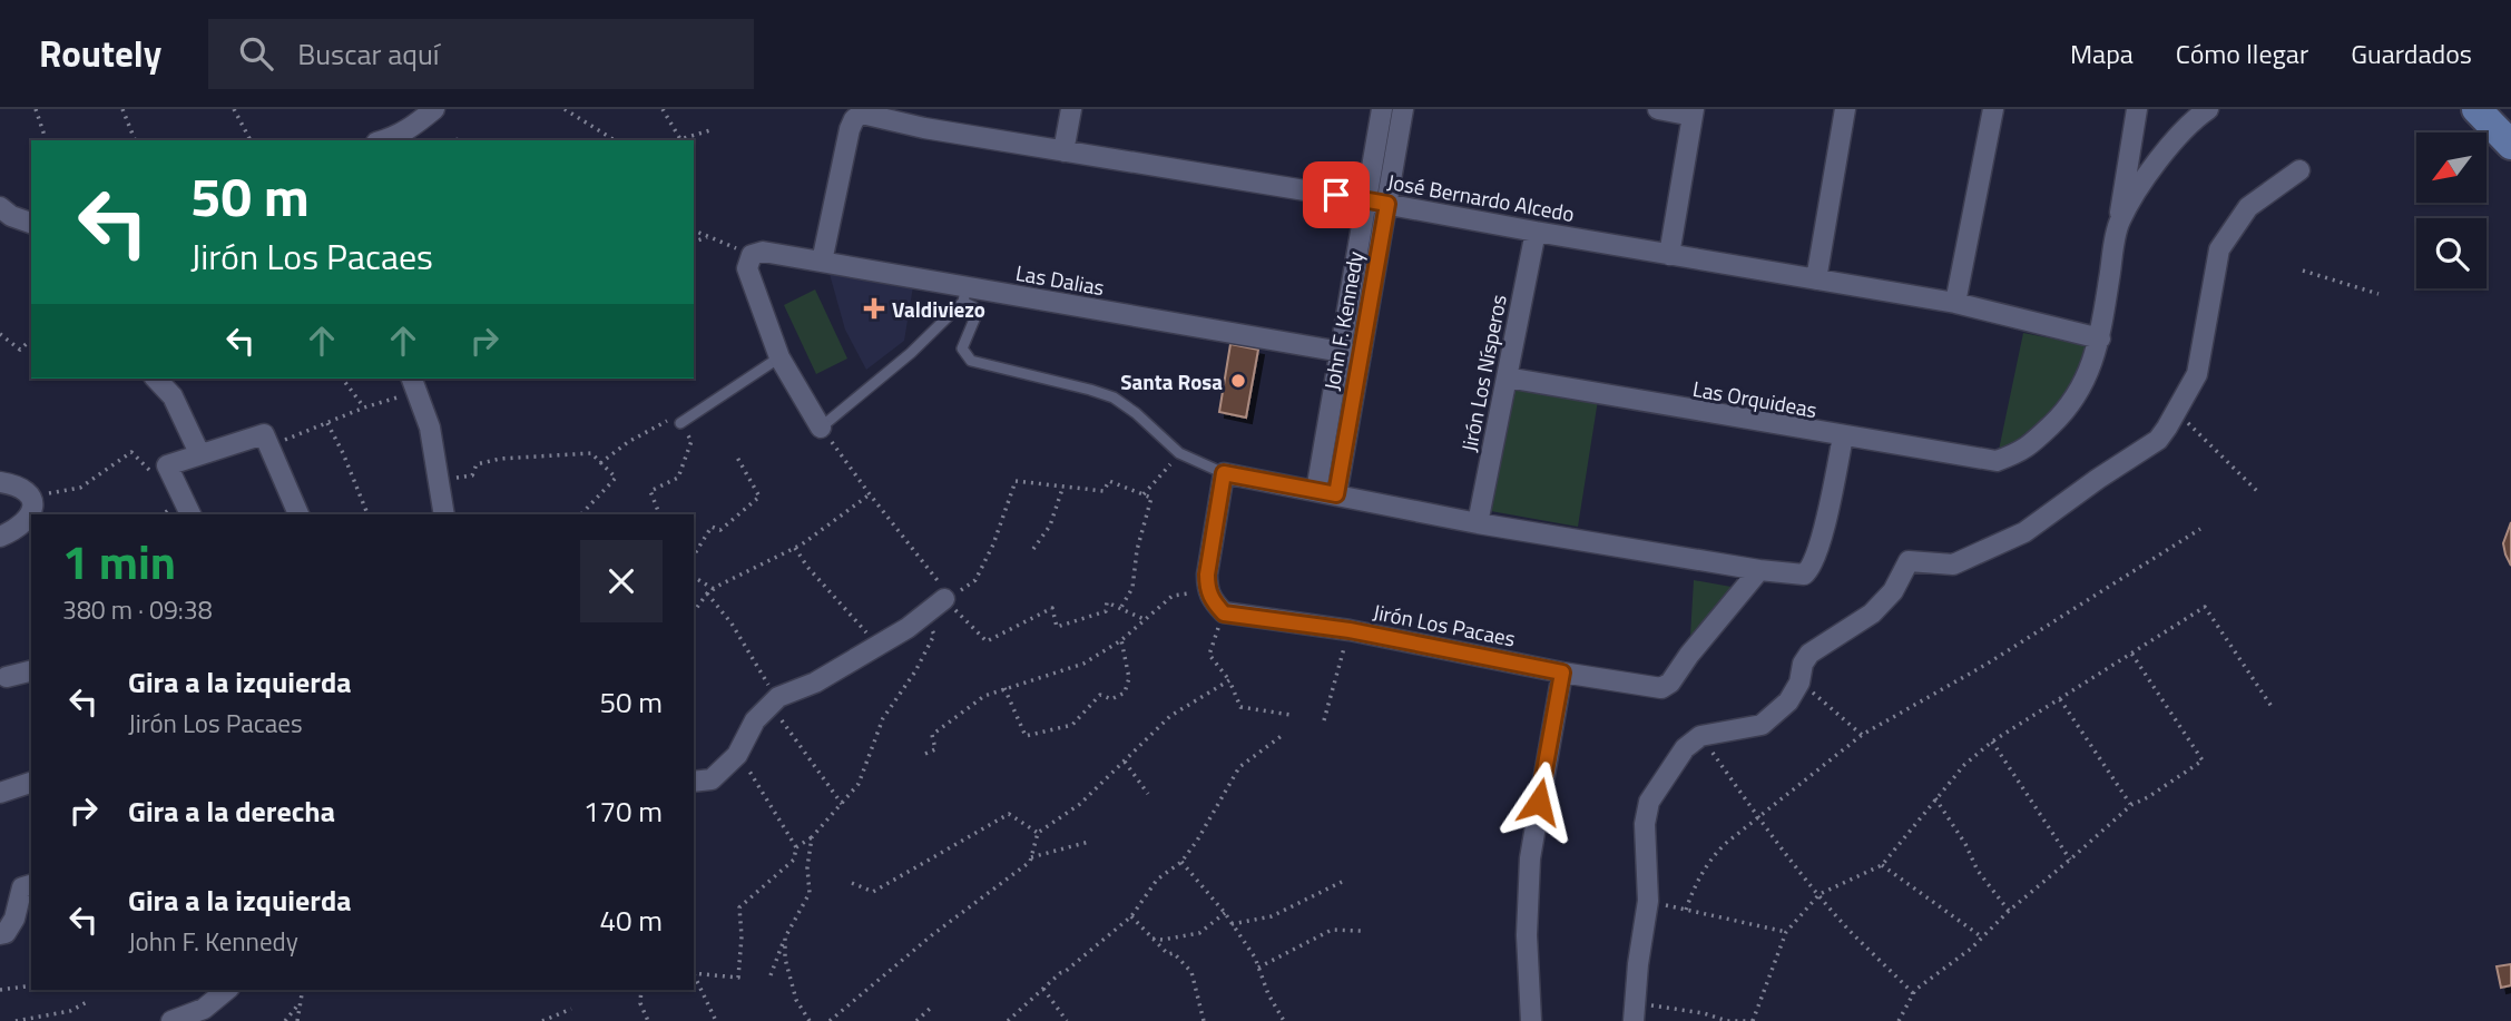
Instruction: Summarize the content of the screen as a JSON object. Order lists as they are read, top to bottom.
{
  "streets": {
    "street": [
      "José Bernardo Alcedo",
      "Las Dalias",
      "John F. Kennedy",
      "Jirón Los Nísperos",
      "Las Orquideas",
      "Jirón Los Pacaes"
    ]
  },
  "crossings": [
    ["José Bernardo Alcedo", "Las Dalias"],
    ["José Bernardo Alcedo", "John F. Kennedy"],
    ["José Bernardo Alcedo", "Jirón Los Nísperos"],
    ["José Bernardo Alcedo", "Las Orquideas"],
    ["Las Dalias", "John F. Kennedy"],
    ["Jirón Los Nísperos", "Las Orquideas"]
  ],
  "places": {
    "health": ["Valdiviezo"],
    "other": ["Santa Rosa"]
  },
  "north": "bottom left",
  "page": {
    "header": "Routely",
    "search": "Buscar aquí",
    "nav": ["Mapa", "Cómo llegar", "Guardados"],
    "turn": ["50 m", "Jirón Los Pacaes"],
    "heading": ["1 min", "380 m · 09:38"],
    "list": [
      {
        "name": "Gira a la izquierda",
        "note": "Jirón Los Pacaes",
        "value": "50 m"
      },
      {
        "name": "Gira a la derecha",
        "value": "170 m"
      },
      {
        "name": "Gira a la izquierda",
        "note": "John F. Kennedy",
        "value": "40 m"
      }
    ]
  }
}
